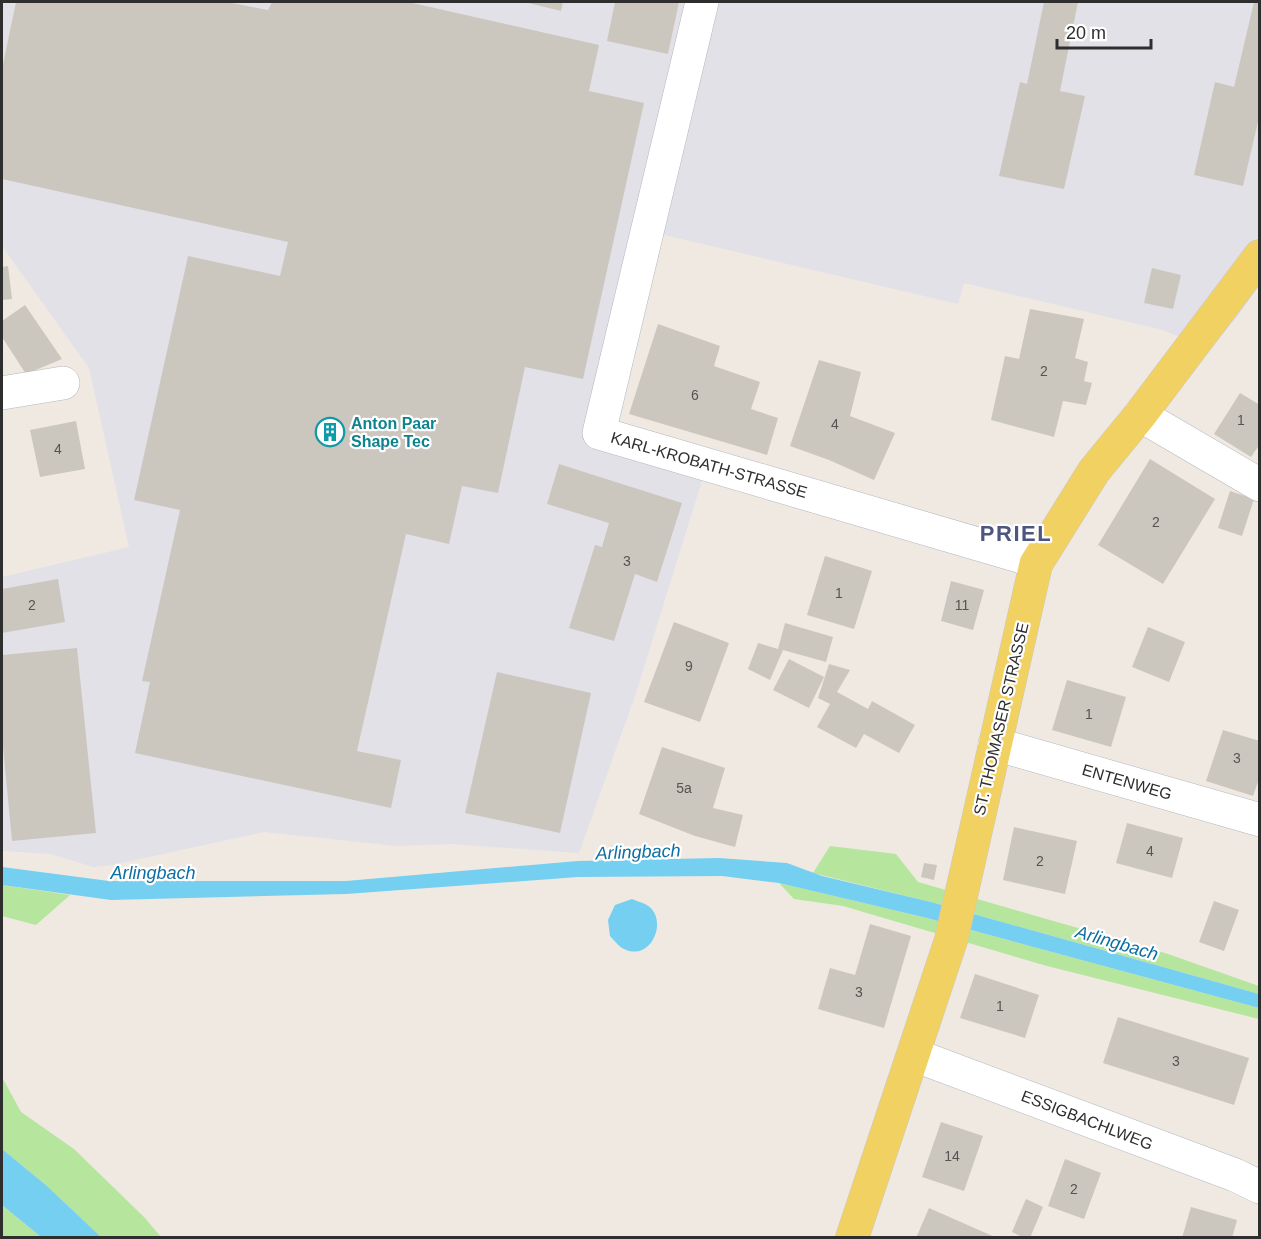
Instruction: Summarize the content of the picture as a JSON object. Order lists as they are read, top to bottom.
{
  "streets": {
    "main road": ["ST. THOMASER STRASSE"],
    "street": ["KARL-KROBATH-STRASSE", "ENTENWEG", "ESSIGBACHLWEG"]
  },
  "crossings": [
    ["KARL-KROBATH-STRASSE", "ST. THOMASER STRASSE"],
    ["ST. THOMASER STRASSE", "ENTENWEG"],
    ["ST. THOMASER STRASSE", "ESSIGBACHLWEG"]
  ],
  "districts": ["PRIEL"],
  "water": ["Arlingbach"],
  "places": {
    "building": ["Anton Paar Shape Tec"]
  },
  "house_numbers": [
    "2",
    "6",
    "1",
    "4",
    "4",
    "2",
    "3",
    "1",
    "2",
    "11",
    "9",
    "1",
    "3",
    "5a",
    "4",
    "2",
    "3",
    "1",
    "3",
    "14",
    "2"
  ],
  "scale_bar": "20 m"
}
